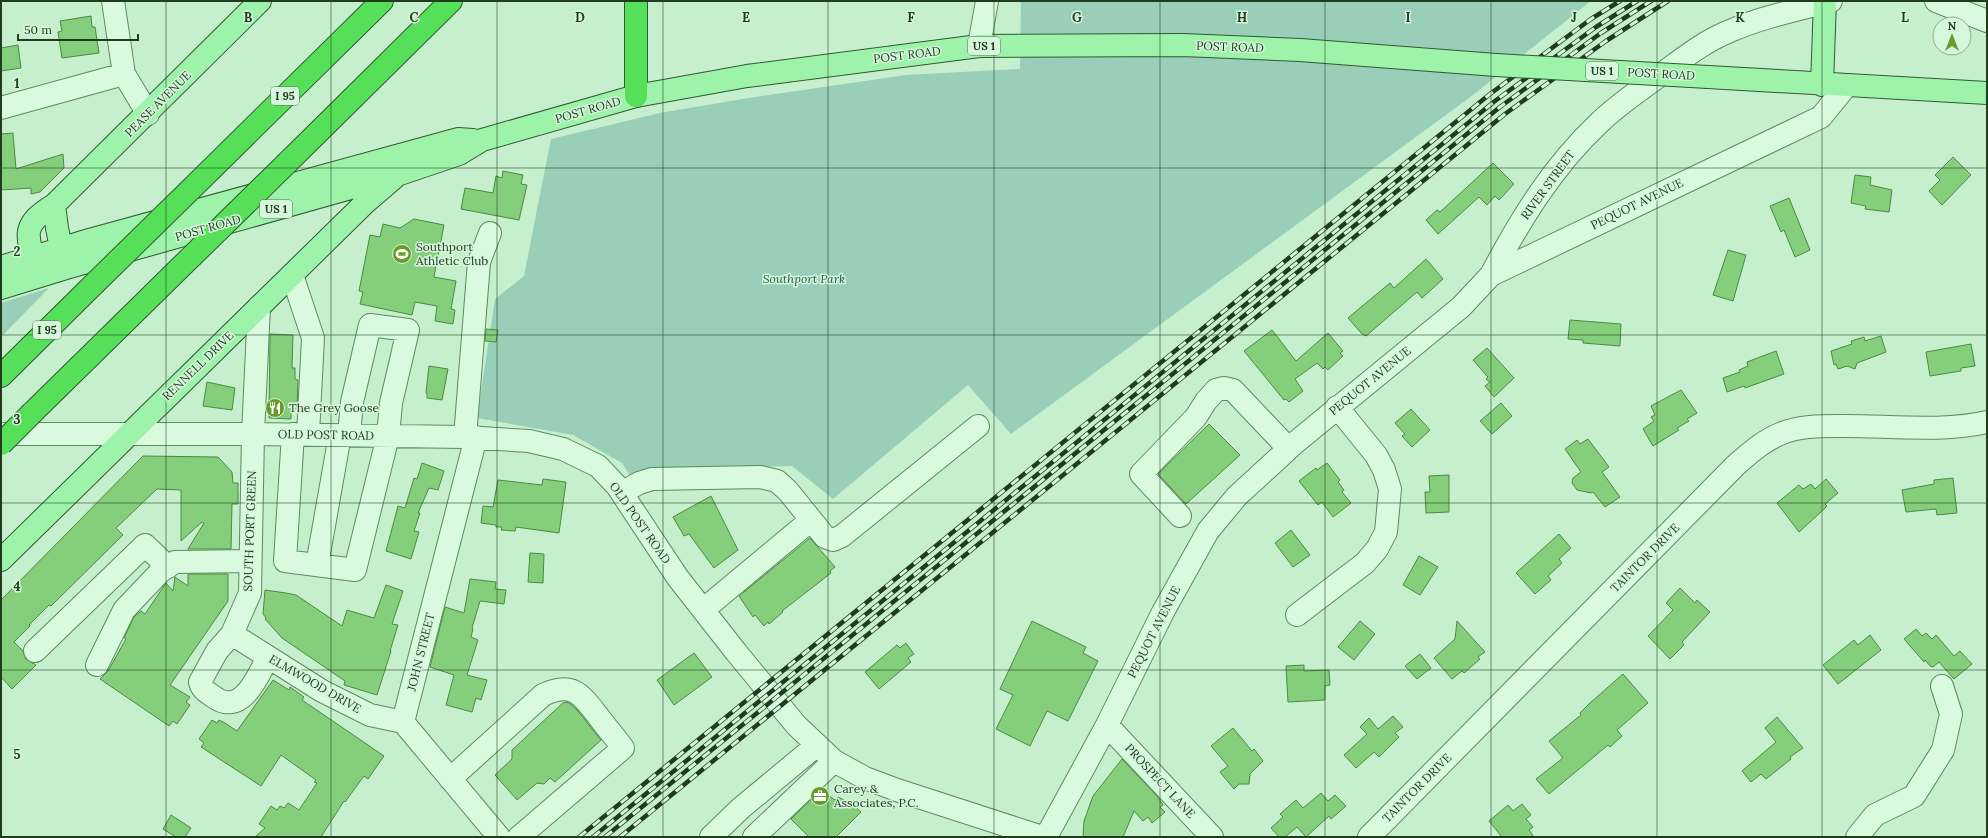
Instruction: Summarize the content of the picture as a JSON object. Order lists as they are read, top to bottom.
{
  "streets": {
    "highway": ["I 95"],
    "main road": [
      "US 1",
      "POST ROAD",
      "PEASE AVENUE",
      "RENNELL DRIVE"
    ],
    "street": [
      "RIVER STREET",
      "PEQUOT AVENUE",
      "OLD POST ROAD",
      "SOUTH PORT GREEN",
      "TAINTOR DRIVE",
      "JOHN STREET",
      "ELMWOOD DRIVE",
      "PROSPECT LANE"
    ]
  },
  "crossings": [
    ["POST ROAD", "PEASE AVENUE"],
    ["POST ROAD", "PEQUOT AVENUE"],
    ["POST ROAD", "RENNELL DRIVE"],
    ["RIVER STREET", "PEQUOT AVENUE"],
    ["PEQUOT AVENUE", "PROSPECT LANE"],
    ["RENNELL DRIVE", "OLD POST ROAD"],
    ["RENNELL DRIVE", "SOUTH PORT GREEN"],
    ["OLD POST ROAD", "SOUTH PORT GREEN"],
    ["OLD POST ROAD", "JOHN STREET"],
    ["SOUTH PORT GREEN", "ELMWOOD DRIVE"],
    ["JOHN STREET", "ELMWOOD DRIVE"]
  ],
  "parks": ["Southport Park"],
  "places": {
    "sports": ["Southport Athletic Club"],
    "restaurant": ["The Grey Goose"],
    "office": ["Carey & Associates, P.C."]
  },
  "scale_bar": "50 m",
  "north": "top",
  "grid": {
    "columns": [
      "B",
      "C",
      "D",
      "E",
      "F",
      "G",
      "H",
      "I",
      "J",
      "K",
      "L"
    ],
    "rows": [
      "1",
      "2",
      "3",
      "4",
      "5"
    ]
  }
}
